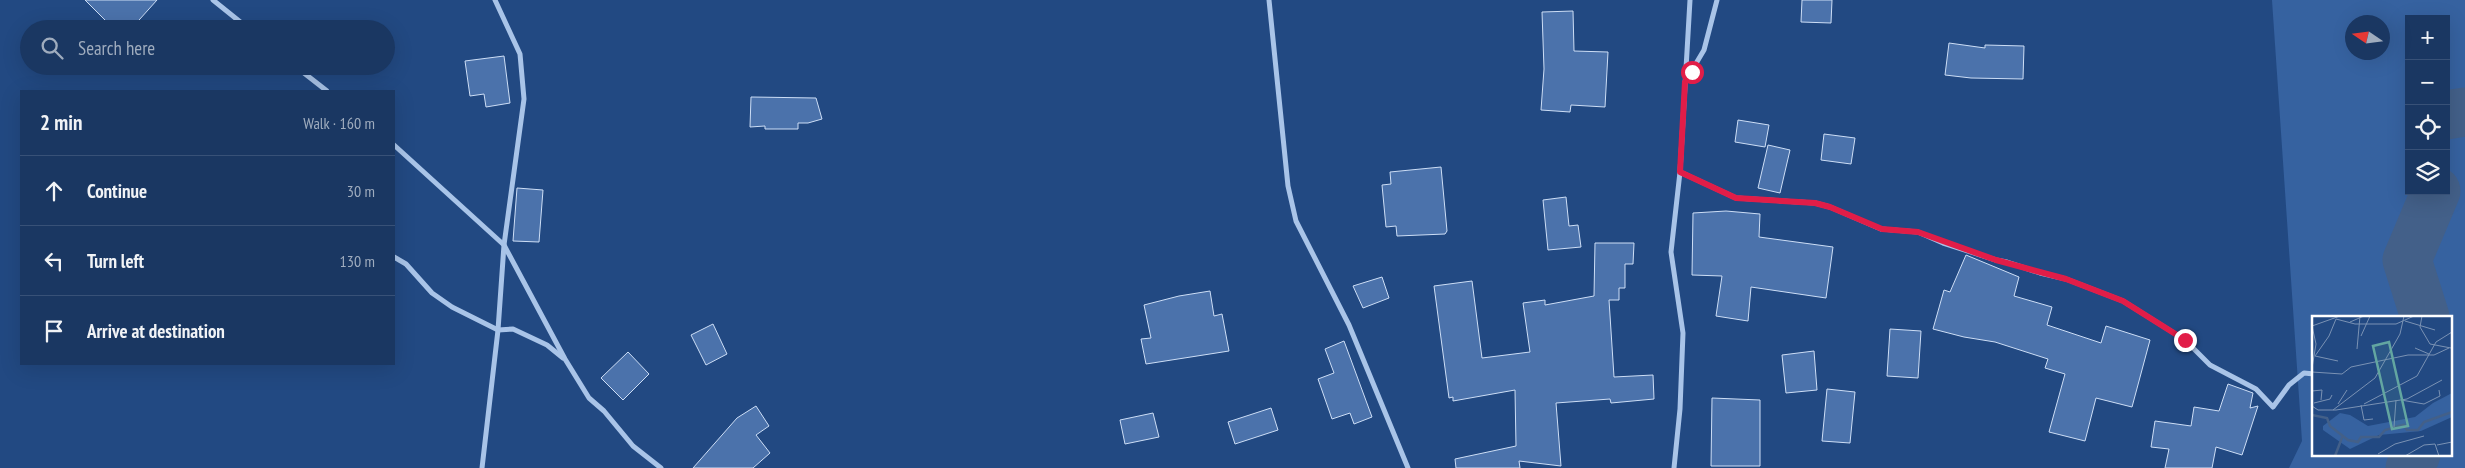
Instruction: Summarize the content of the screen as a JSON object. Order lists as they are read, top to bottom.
{
  "north": "left",
  "page": {
    "map_buttons": ["+", "−"],
    "search": "Search here",
    "heading": ["2 min", "Walk · 160 m"],
    "list": [
      ["Continue", "30 m"],
      ["Turn left", "130 m"],
      "Arrive at destination"
    ]
  }
}
